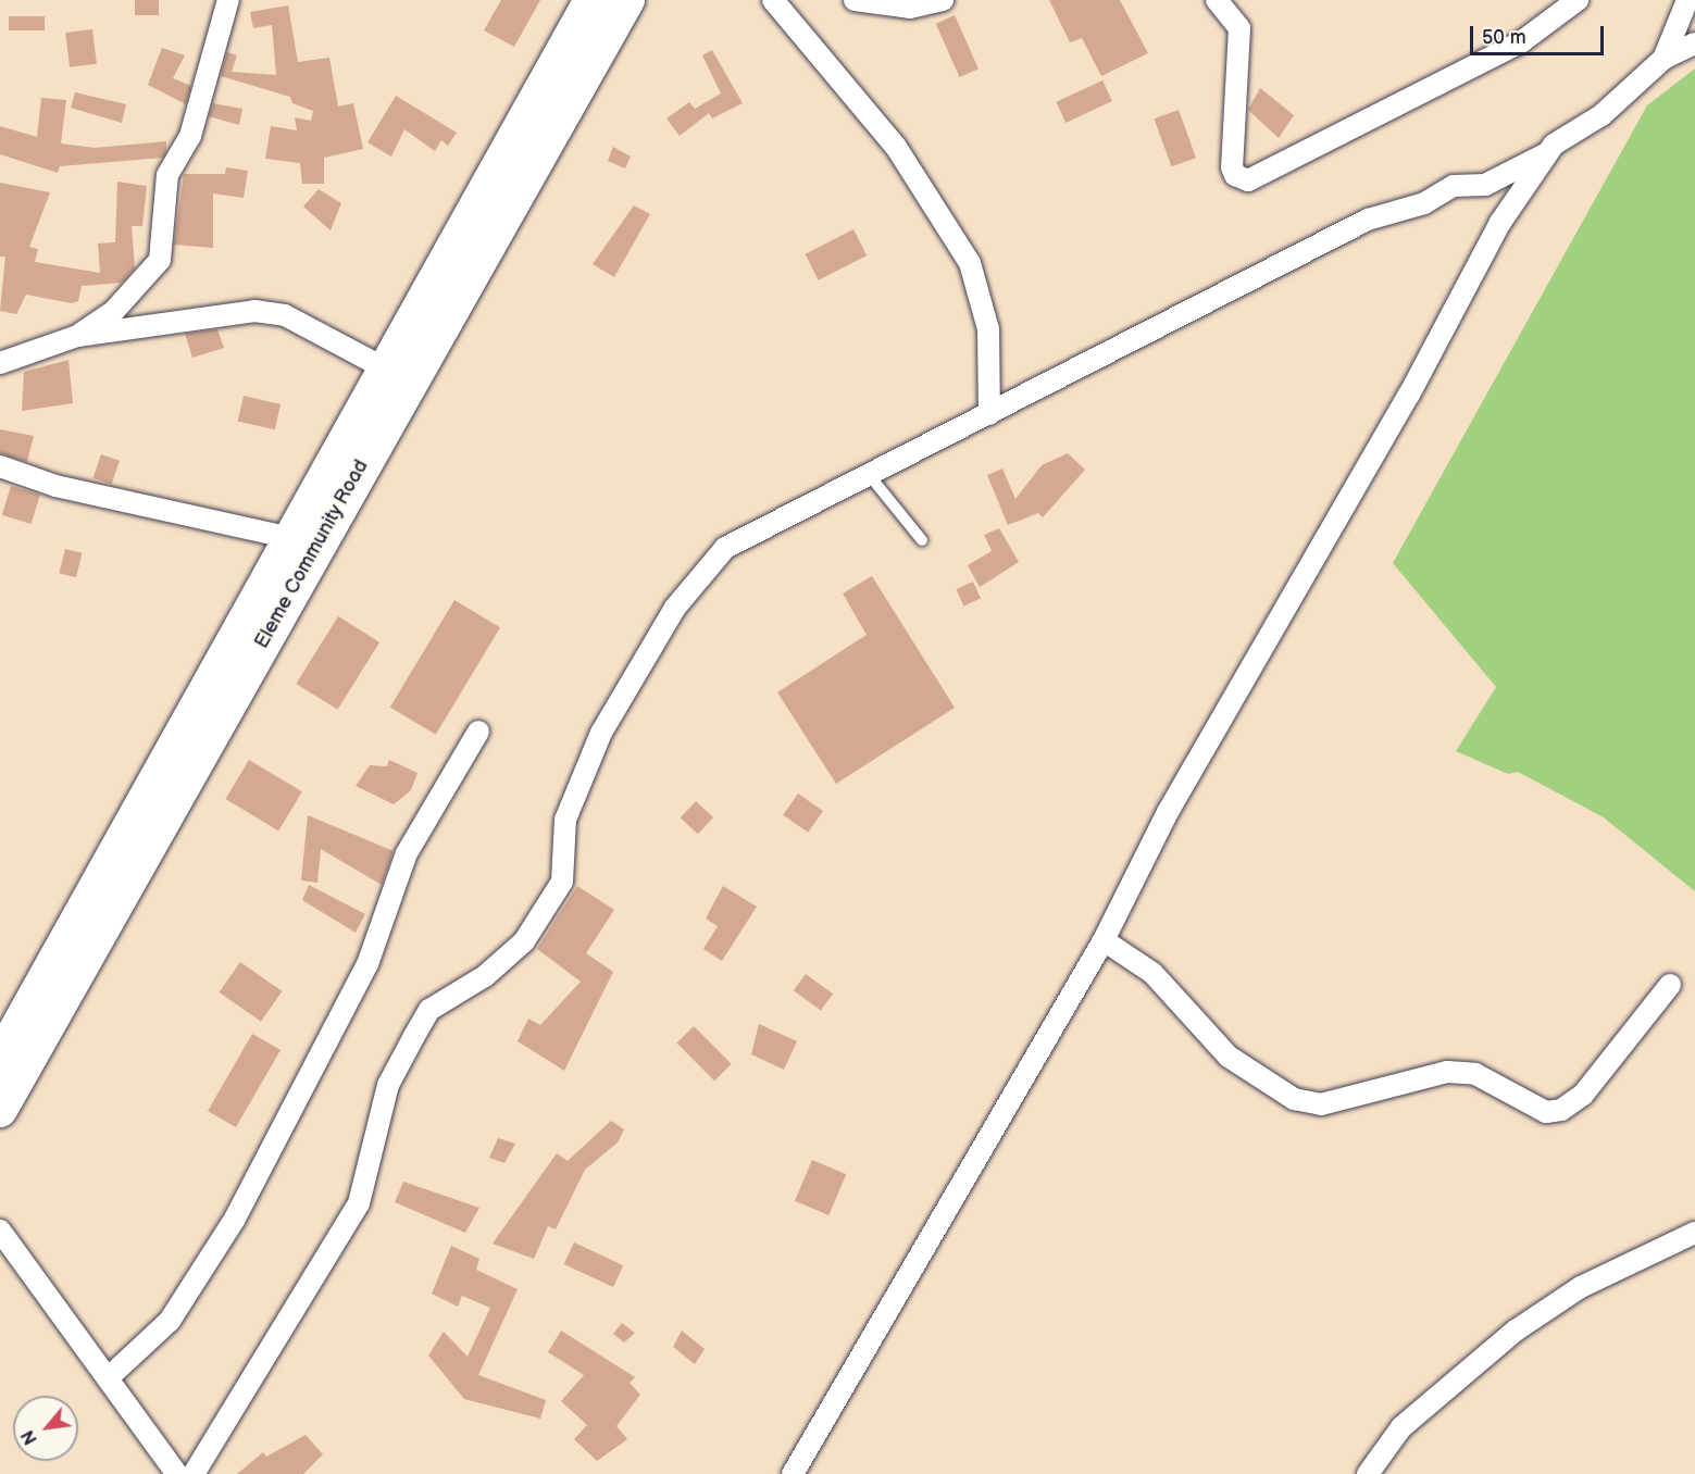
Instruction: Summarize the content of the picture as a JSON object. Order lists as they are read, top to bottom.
{
  "streets": {
    "main road": ["Eleme Community Road"]
  },
  "scale_bar": "50 m",
  "north": "bottom left"
}
